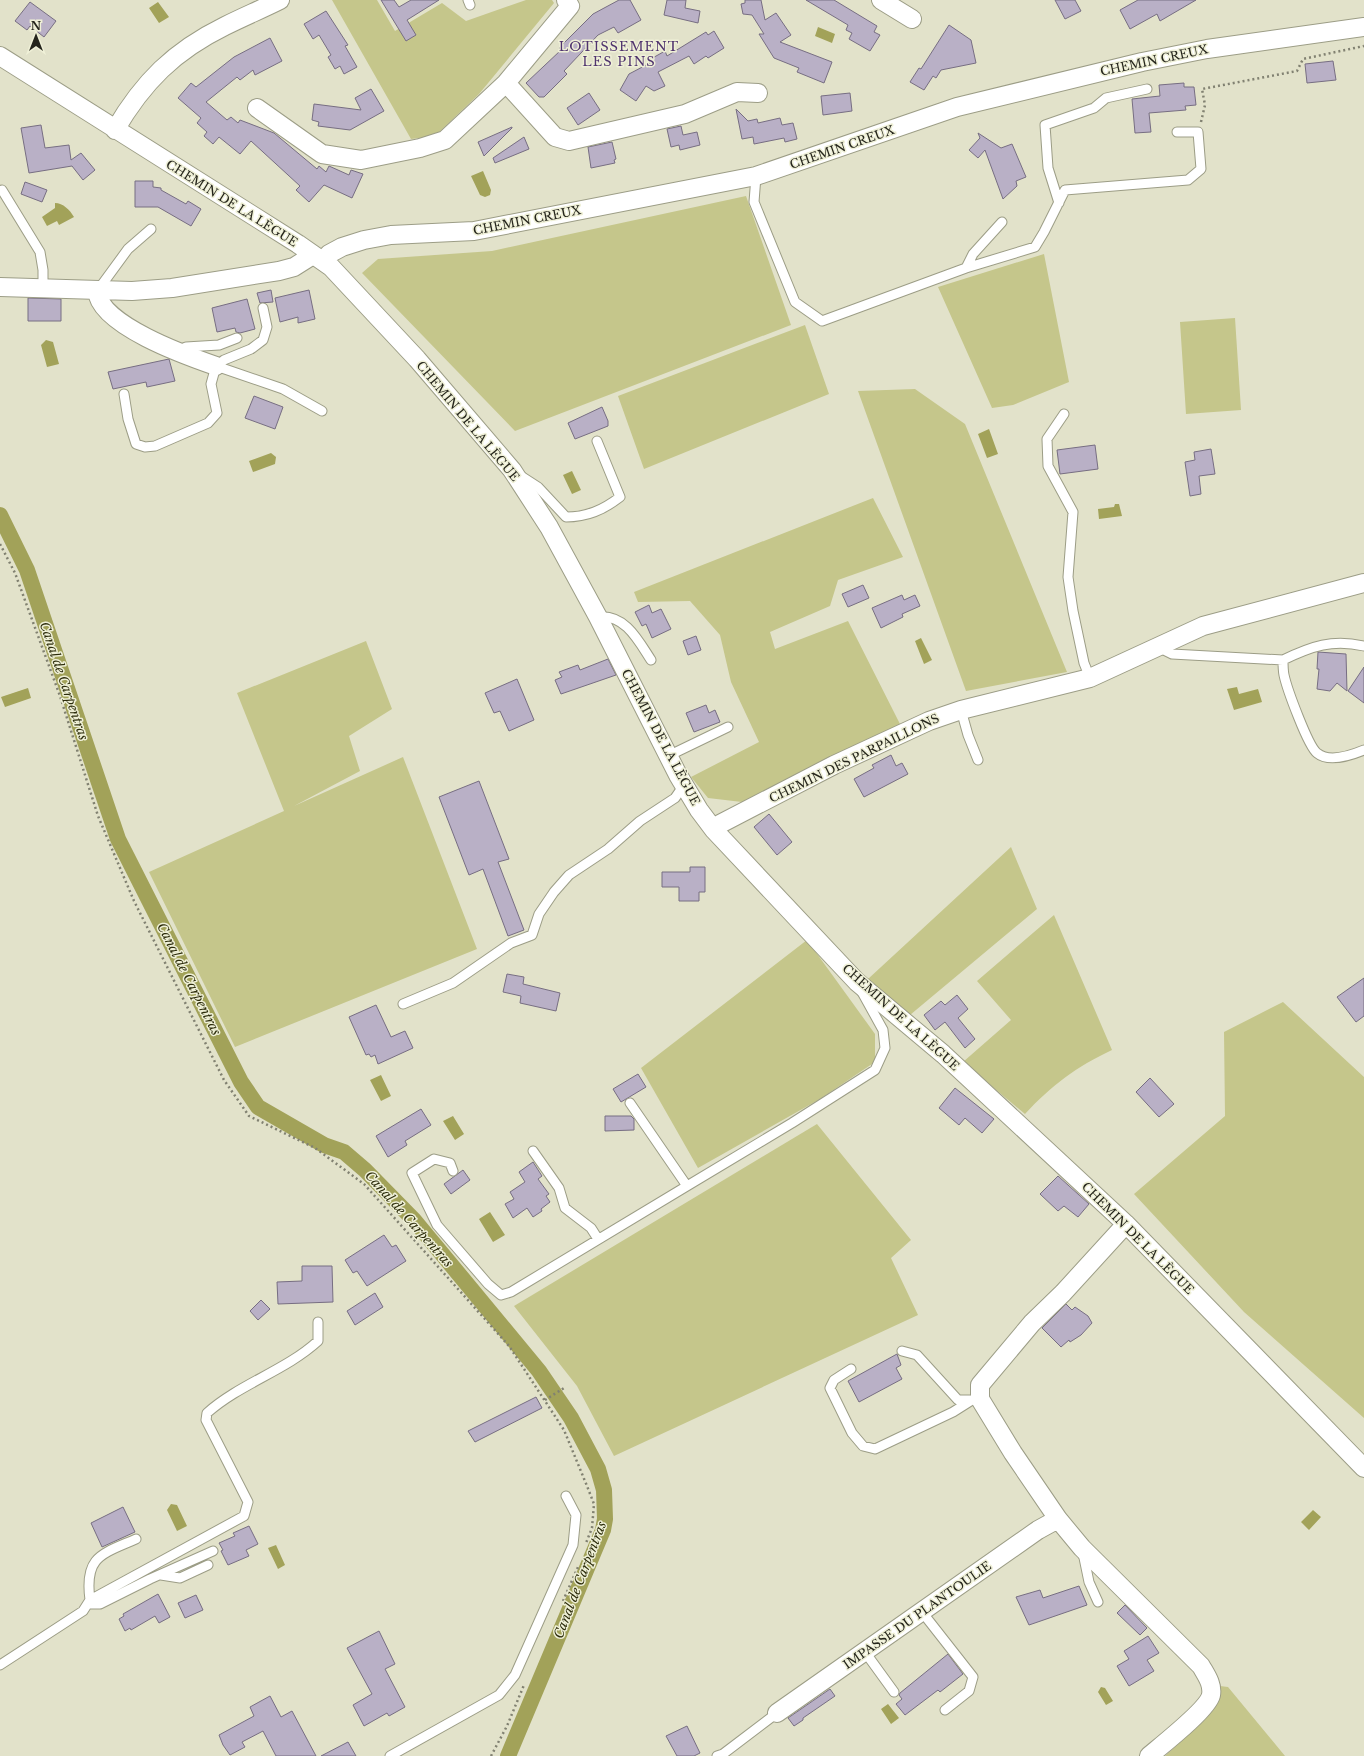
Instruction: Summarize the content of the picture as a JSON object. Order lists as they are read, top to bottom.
{
  "streets": {
    "street": [
      "CHEMIN CREUX",
      "CHEMIN DE LA LÈGUE",
      "CHEMIN DES PARPAILLONS",
      "IMPASSE DU PLANTOULIE"
    ]
  },
  "crossings": [
    ["CHEMIN CREUX", "CHEMIN DE LA LÈGUE"],
    ["CHEMIN DE LA LÈGUE", "CHEMIN DES PARPAILLONS"]
  ],
  "districts": ["LOTISSEMENT LES PINS"],
  "water": ["Canal de Carpentras"],
  "north": "top"
}
